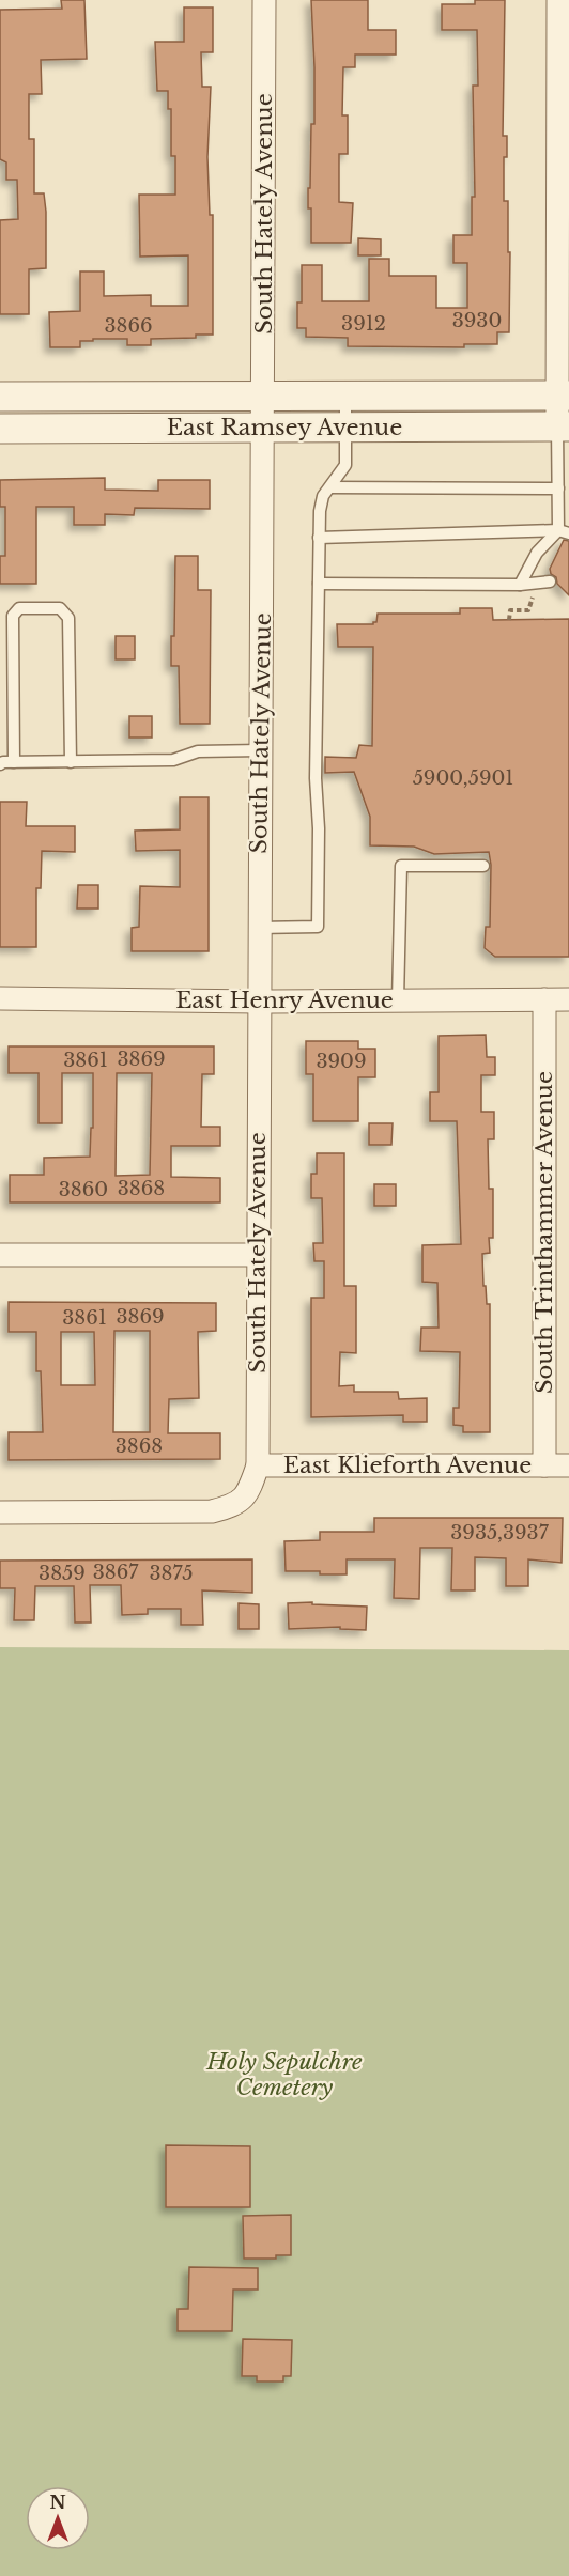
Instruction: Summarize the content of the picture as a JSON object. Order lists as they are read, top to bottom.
{
  "streets": {
    "street": [
      "South Hately Avenue",
      "East Ramsey Avenue",
      "East Henry Avenue",
      "South Trinthammer Avenue",
      "East Klieforth Avenue"
    ]
  },
  "crossings": [
    ["South Hately Avenue", "East Ramsey Avenue"],
    ["South Hately Avenue", "East Henry Avenue"],
    ["South Hately Avenue", "East Klieforth Avenue"],
    ["East Henry Avenue", "South Trinthammer Avenue"],
    ["South Trinthammer Avenue", "East Klieforth Avenue"]
  ],
  "parks": ["Holy Sepulchre Cemetery"],
  "house_numbers": [
    "3930",
    "3912",
    "3866",
    "5900,5901",
    "3869",
    "3861",
    "3909",
    "3868",
    "3860",
    "3869",
    "3861",
    "3868",
    "3935,3937",
    "3867",
    "3859",
    "3875"
  ],
  "north": "top"
}
